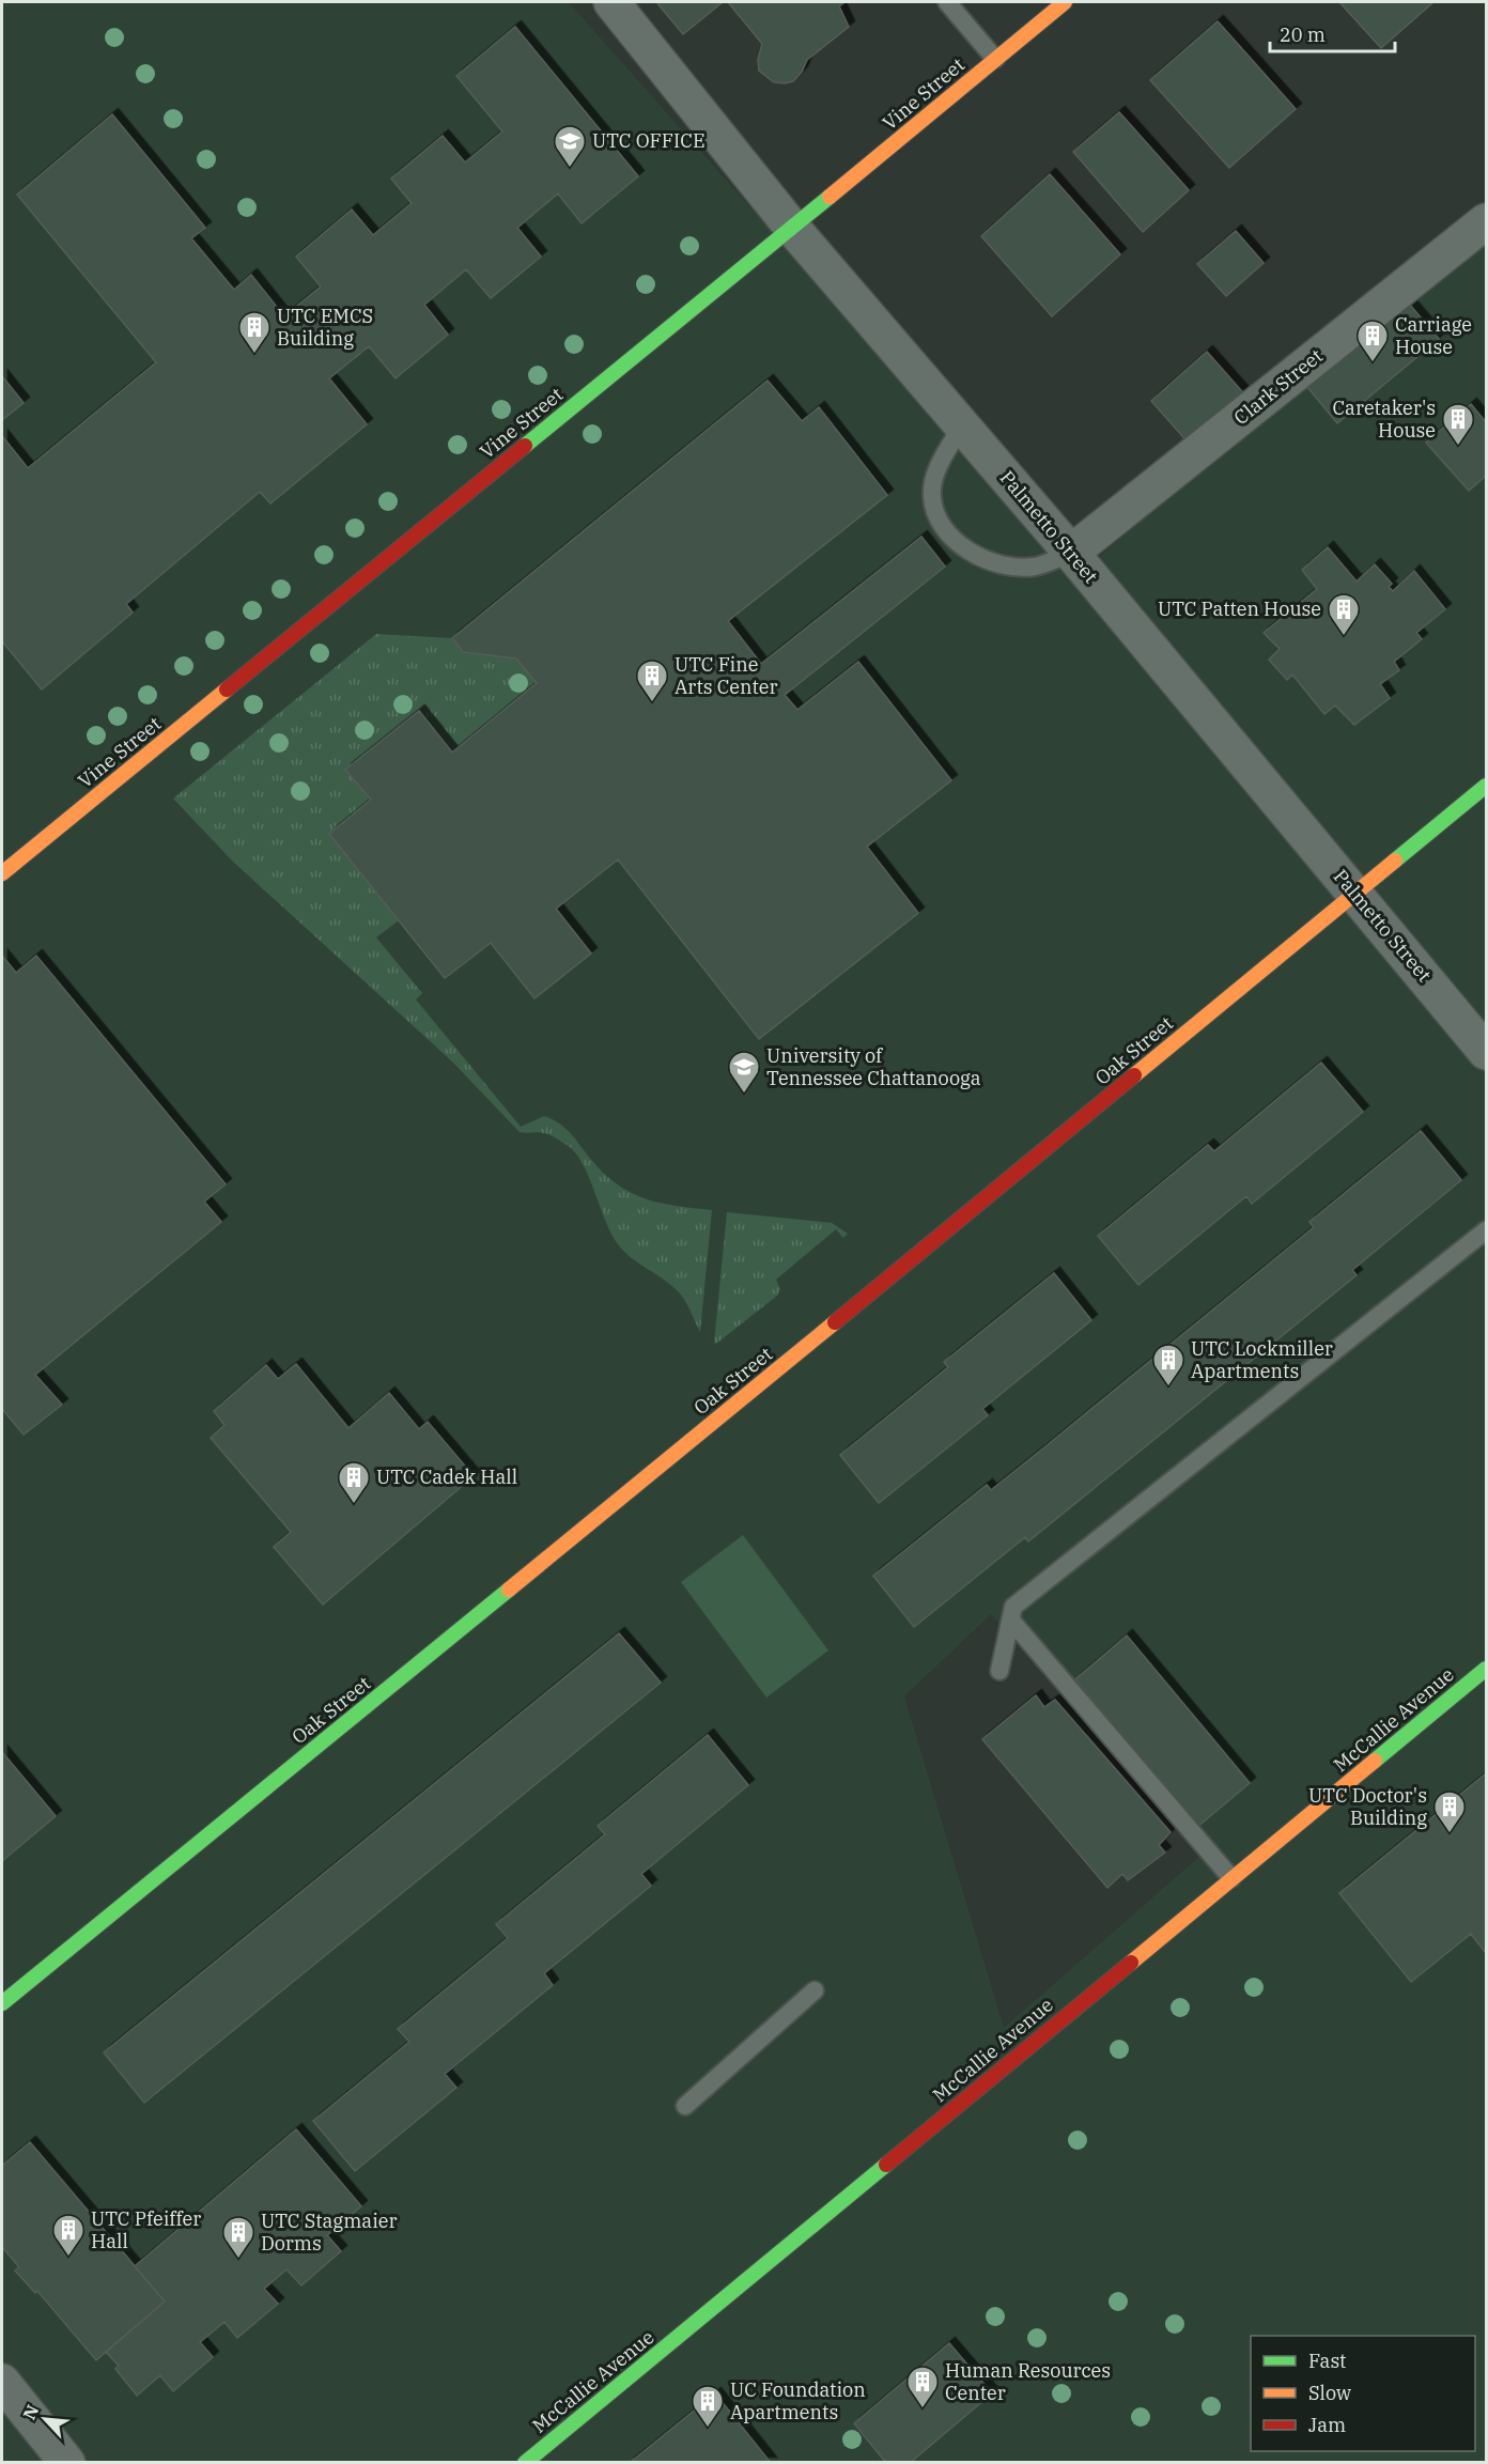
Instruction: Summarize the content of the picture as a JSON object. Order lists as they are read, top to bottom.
{
  "streets": {
    "street": [
      "Vine Street",
      "Clark Street",
      "Palmetto Street",
      "Oak Street",
      "McCallie Avenue"
    ]
  },
  "crossings": [
    ["Vine Street", "Palmetto Street"],
    ["Clark Street", "Palmetto Street"],
    ["Palmetto Street", "Oak Street"]
  ],
  "places": {
    "school or university": ["UTC OFFICE", "University of Tennessee Chattanooga"],
    "building": [
      "UTC EMCS Building",
      "Carriage House",
      "Caretaker's House",
      "UTC Patten House",
      "UTC Fine Arts Center",
      "UTC Lockmiller Apartments",
      "UTC Cadek Hall",
      "UTC Doctor's Building",
      "UTC Pfeiffer Hall",
      "UTC Stagmaier Dorms",
      "Human Resources Center",
      "UC Foundation Apartments"
    ]
  },
  "legend": ["Fast", "Slow", "Jam"],
  "scale_bar": "20 m",
  "north": "top left"
}
